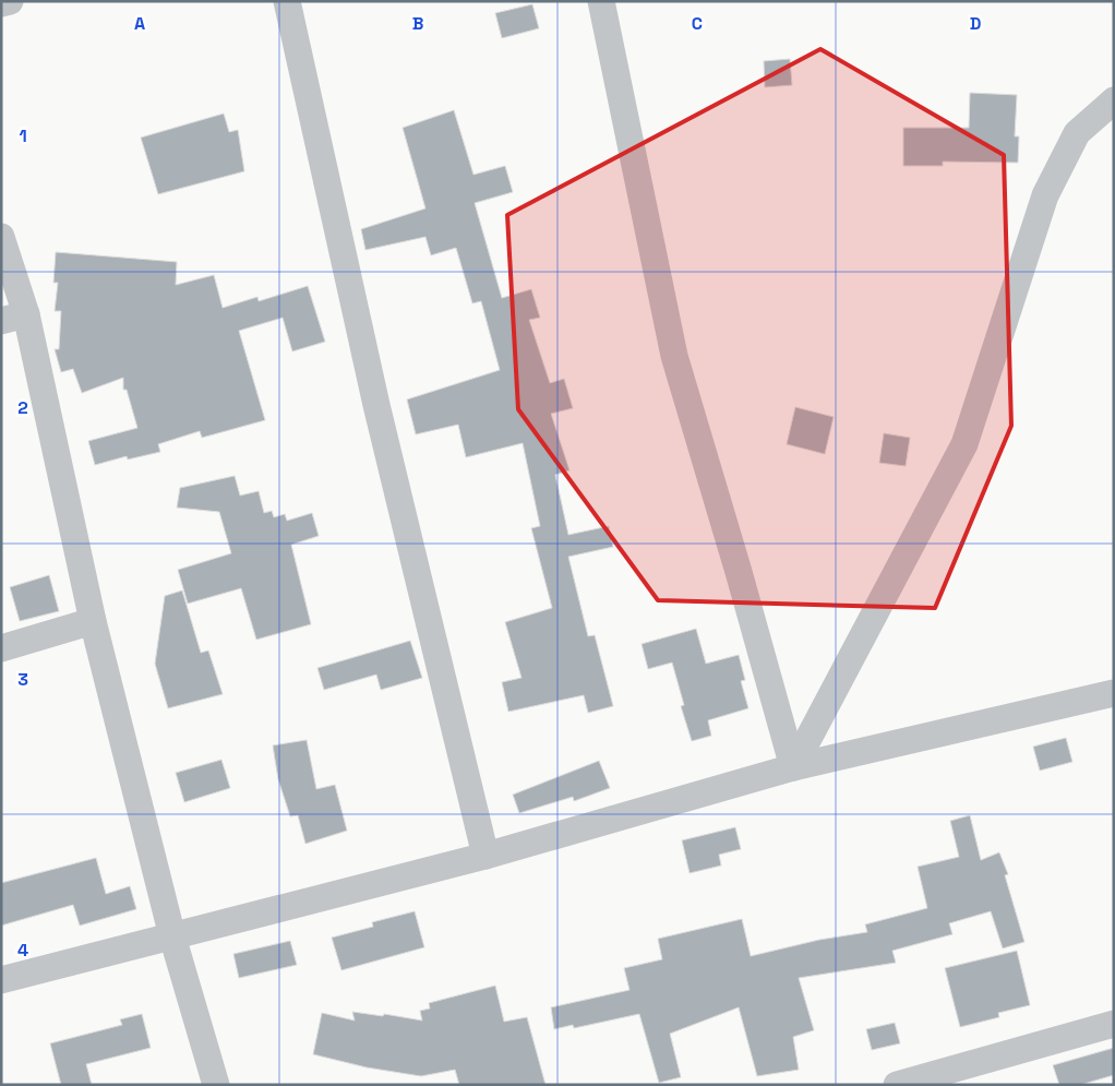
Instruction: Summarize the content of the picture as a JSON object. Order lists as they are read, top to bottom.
{
  "grid": {
    "columns": [
      "A",
      "B",
      "C",
      "D"
    ],
    "rows": [
      "1",
      "2",
      "3",
      "4"
    ]
  }
}
